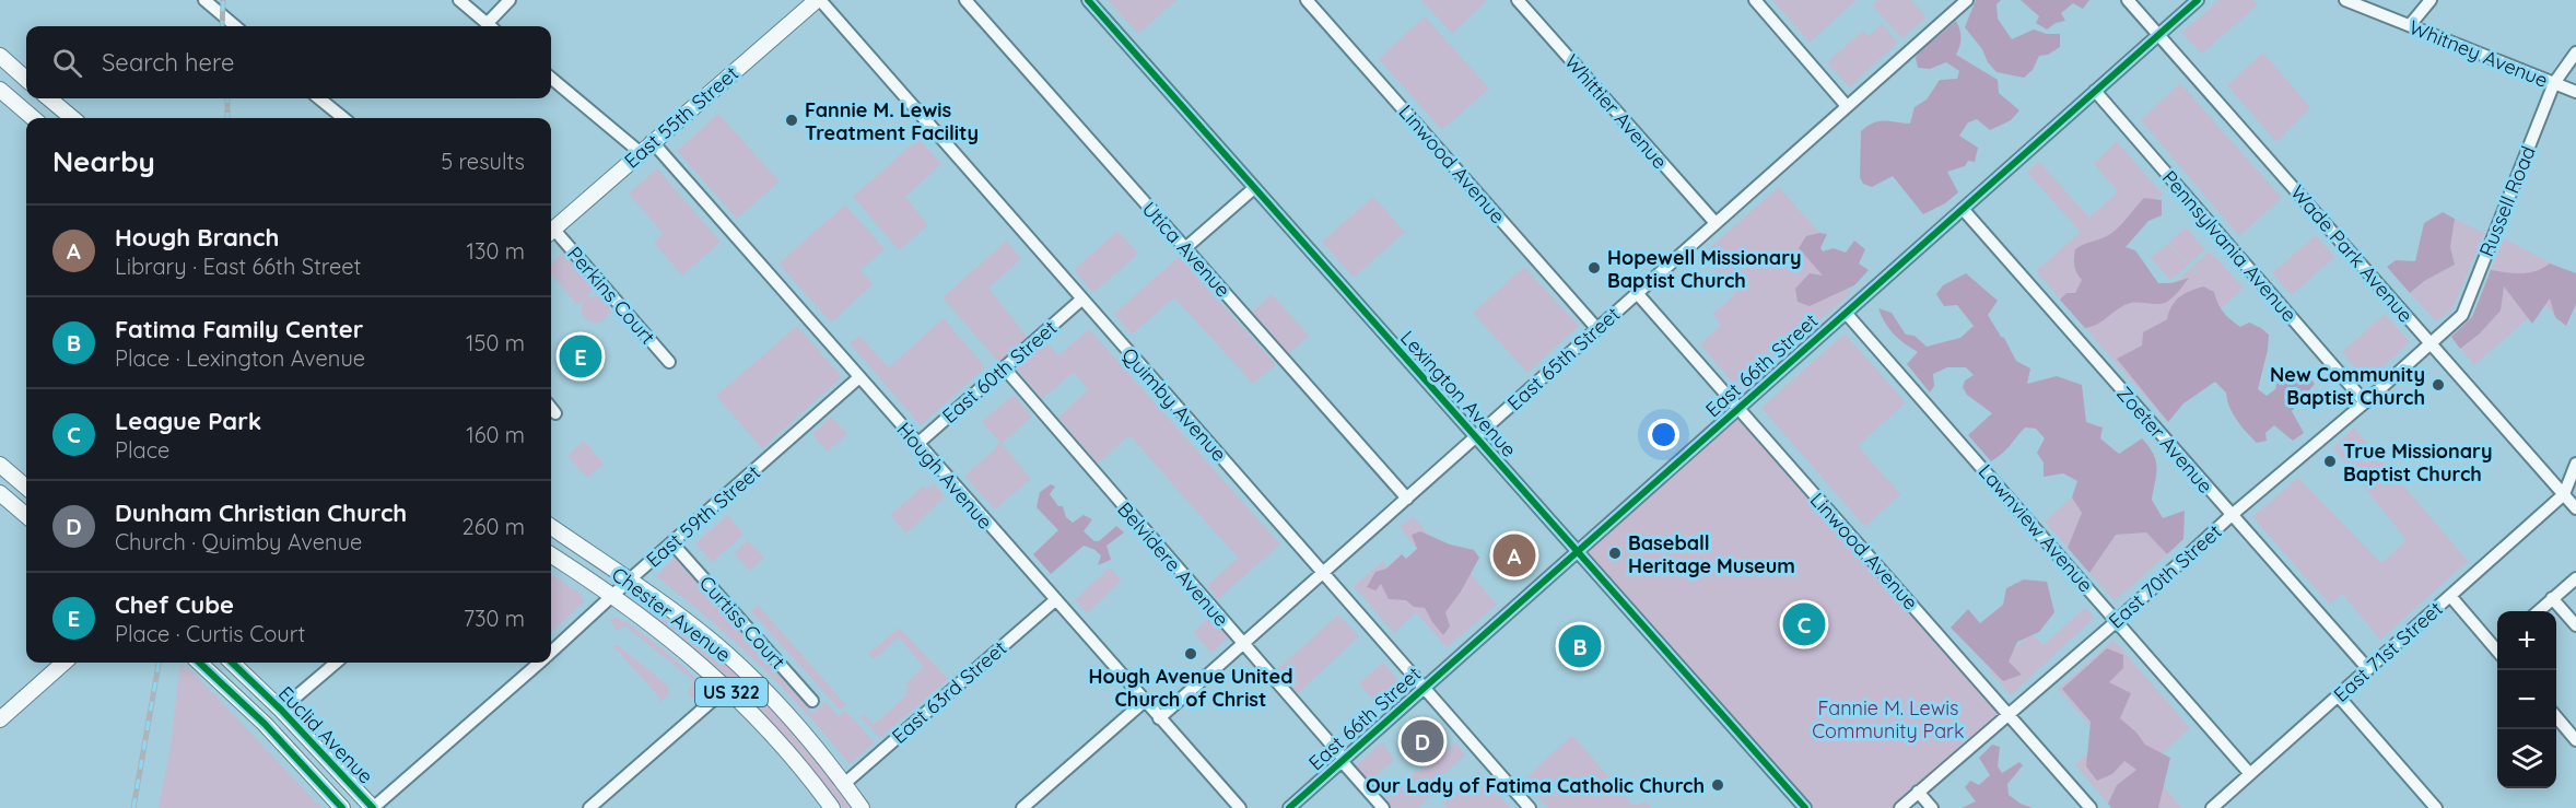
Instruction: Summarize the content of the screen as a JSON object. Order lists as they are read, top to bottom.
{
  "streets": {
    "main road": [
      "East 55th Street",
      "Chester Avenue",
      "US 322",
      "Euclid Avenue"
    ],
    "street": [
      "Whitney Avenue",
      "Whittier Avenue",
      "Linwood Avenue",
      "Russell Road",
      "Pennsylvania Avenue",
      "Utica Avenue",
      "Wade Park Avenue",
      "Perkins Court",
      "East 65th Street",
      "East 66th Street",
      "East 60th Street",
      "Lexington Avenue",
      "Quimby Avenue",
      "Zoeter Avenue",
      "Hough Avenue",
      "East 59th Street",
      "Lawnview Avenue",
      "Belvidere Avenue",
      "East 70th Street",
      "Curtiss Court",
      "East 71st Street",
      "East 63rd Street"
    ]
  },
  "crossings": [
    ["Whitney Avenue", "Russell Road"],
    ["Whittier Avenue", "East 65th Street"],
    ["East 55th Street", "Quimby Avenue"],
    ["East 55th Street", "Hough Avenue"],
    ["Linwood Avenue", "East 65th Street"],
    ["Linwood Avenue", "East 66th Street"],
    ["Linwood Avenue", "East 70th Street"],
    ["Russell Road", "Wade Park Avenue"],
    ["Russell Road", "East 70th Street"],
    ["Pennsylvania Avenue", "East 66th Street"],
    ["Pennsylvania Avenue", "East 70th Street"],
    ["Utica Avenue", "East 65th Street"],
    ["Wade Park Avenue", "East 66th Street"],
    ["Wade Park Avenue", "East 70th Street"],
    ["Wade Park Avenue", "East 71st Street"],
    ["East 65th Street", "Lexington Avenue"],
    ["East 65th Street", "Quimby Avenue"],
    ["East 65th Street", "Hough Avenue"],
    ["East 65th Street", "Belvidere Avenue"],
    ["East 66th Street", "Lexington Avenue"],
    ["East 66th Street", "Quimby Avenue"],
    ["East 66th Street", "Zoeter Avenue"],
    ["East 66th Street", "Lawnview Avenue"],
    ["East 66th Street", "Belvidere Avenue"],
    ["East 60th Street", "Quimby Avenue"],
    ["East 60th Street", "Hough Avenue"],
    ["East 60th Street", "Belvidere Avenue"],
    ["Zoeter Avenue", "East 70th Street"],
    ["Zoeter Avenue", "East 71st Street"],
    ["Hough Avenue", "East 59th Street"],
    ["Hough Avenue", "East 63rd Street"],
    ["East 59th Street", "Chester Avenue"],
    ["East 59th Street", "Curtiss Court"],
    ["East 59th Street", "Euclid Avenue"],
    ["Lawnview Avenue", "East 70th Street"],
    ["Lawnview Avenue", "East 71st Street"],
    ["Chester Avenue", "East 63rd Street"]
  ],
  "parks": ["Fannie M. Lewis Community Park"],
  "places": [
    "Fannie M. Lewis Treatment Facility",
    "Hopewell Missionary Baptist Church",
    "New Community Baptist Church",
    "True Missionary Baptist Church",
    "Baseball Heritage Museum",
    "Hough Avenue United Church of Christ",
    "Our Lady of Fatima Catholic Church"
  ],
  "page": {
    "search": "Search here",
    "heading": ["Nearby", "5 results"],
    "list": [
      {
        "mark": "A",
        "name": "Hough Branch",
        "note": "Library · East 66th Street",
        "value": "130 m"
      },
      {
        "mark": "B",
        "name": "Fatima Family Center",
        "note": "Place · Lexington Avenue",
        "value": "150 m"
      },
      {
        "mark": "C",
        "name": "League Park",
        "note": "Place",
        "value": "160 m"
      },
      {
        "mark": "D",
        "name": "Dunham Christian Church",
        "note": "Church · Quimby Avenue",
        "value": "260 m"
      },
      {
        "mark": "E",
        "name": "Chef Cube",
        "note": "Place · Curtis Court",
        "value": "730 m"
      }
    ],
    "pins": [
      "E",
      "A",
      "C",
      "B",
      "D"
    ],
    "map_buttons": ["+", "−"]
  }
}
